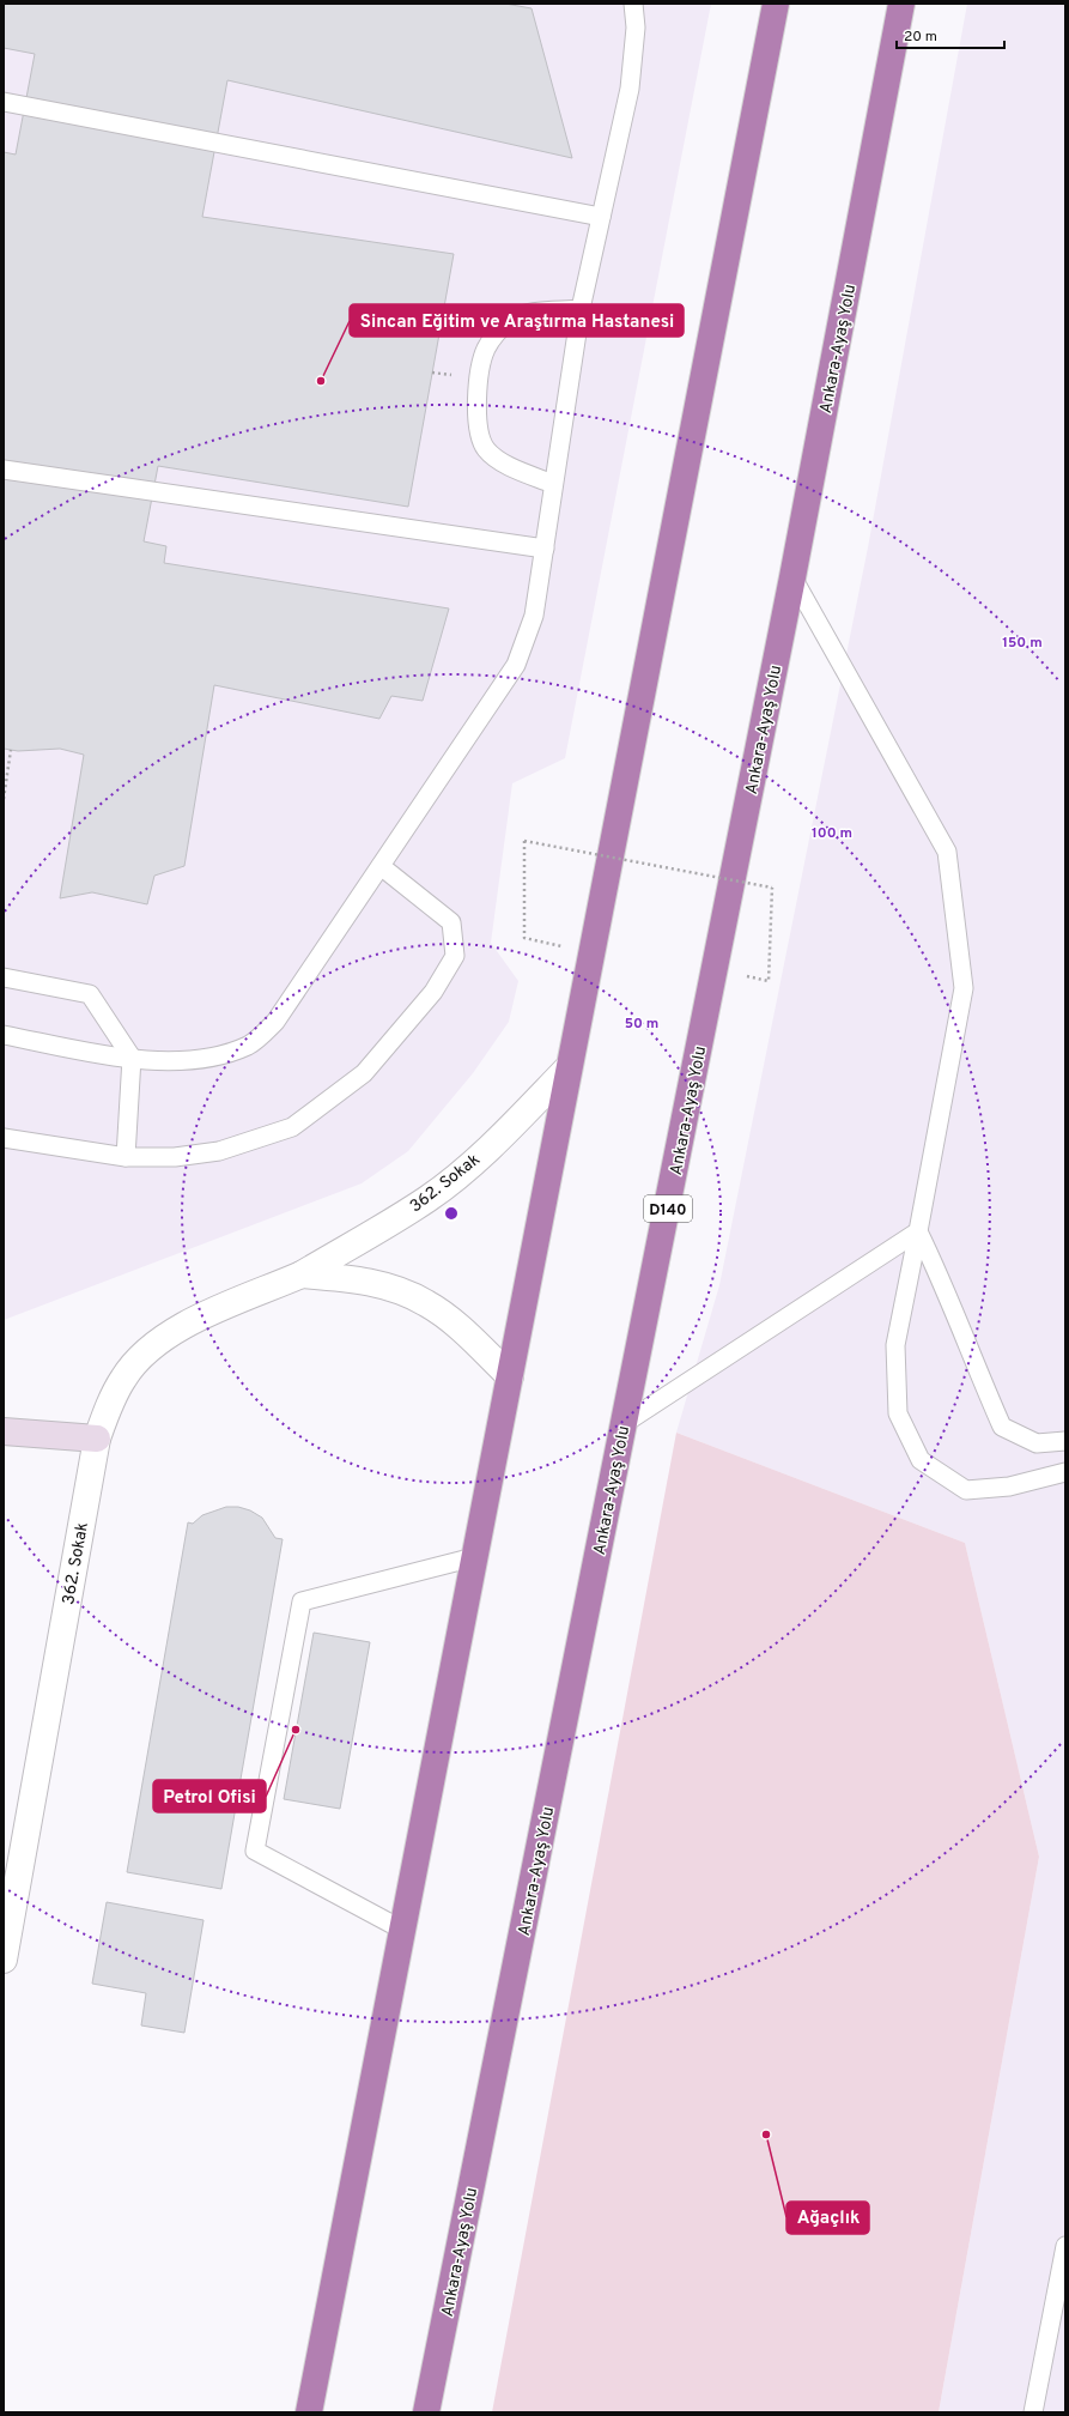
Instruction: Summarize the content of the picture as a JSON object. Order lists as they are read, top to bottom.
{
  "streets": {
    "highway": ["Ankara-Ayaş Yolu", "D140"],
    "street": ["362. Sokak"]
  },
  "places": ["Sincan Eğitim ve Araştırma Hastanesi", "Petrol Ofisi", "Ağaçlık"],
  "scale_bar": "20 m",
  "rings": ["150 m", "100 m", "50 m"]
}
